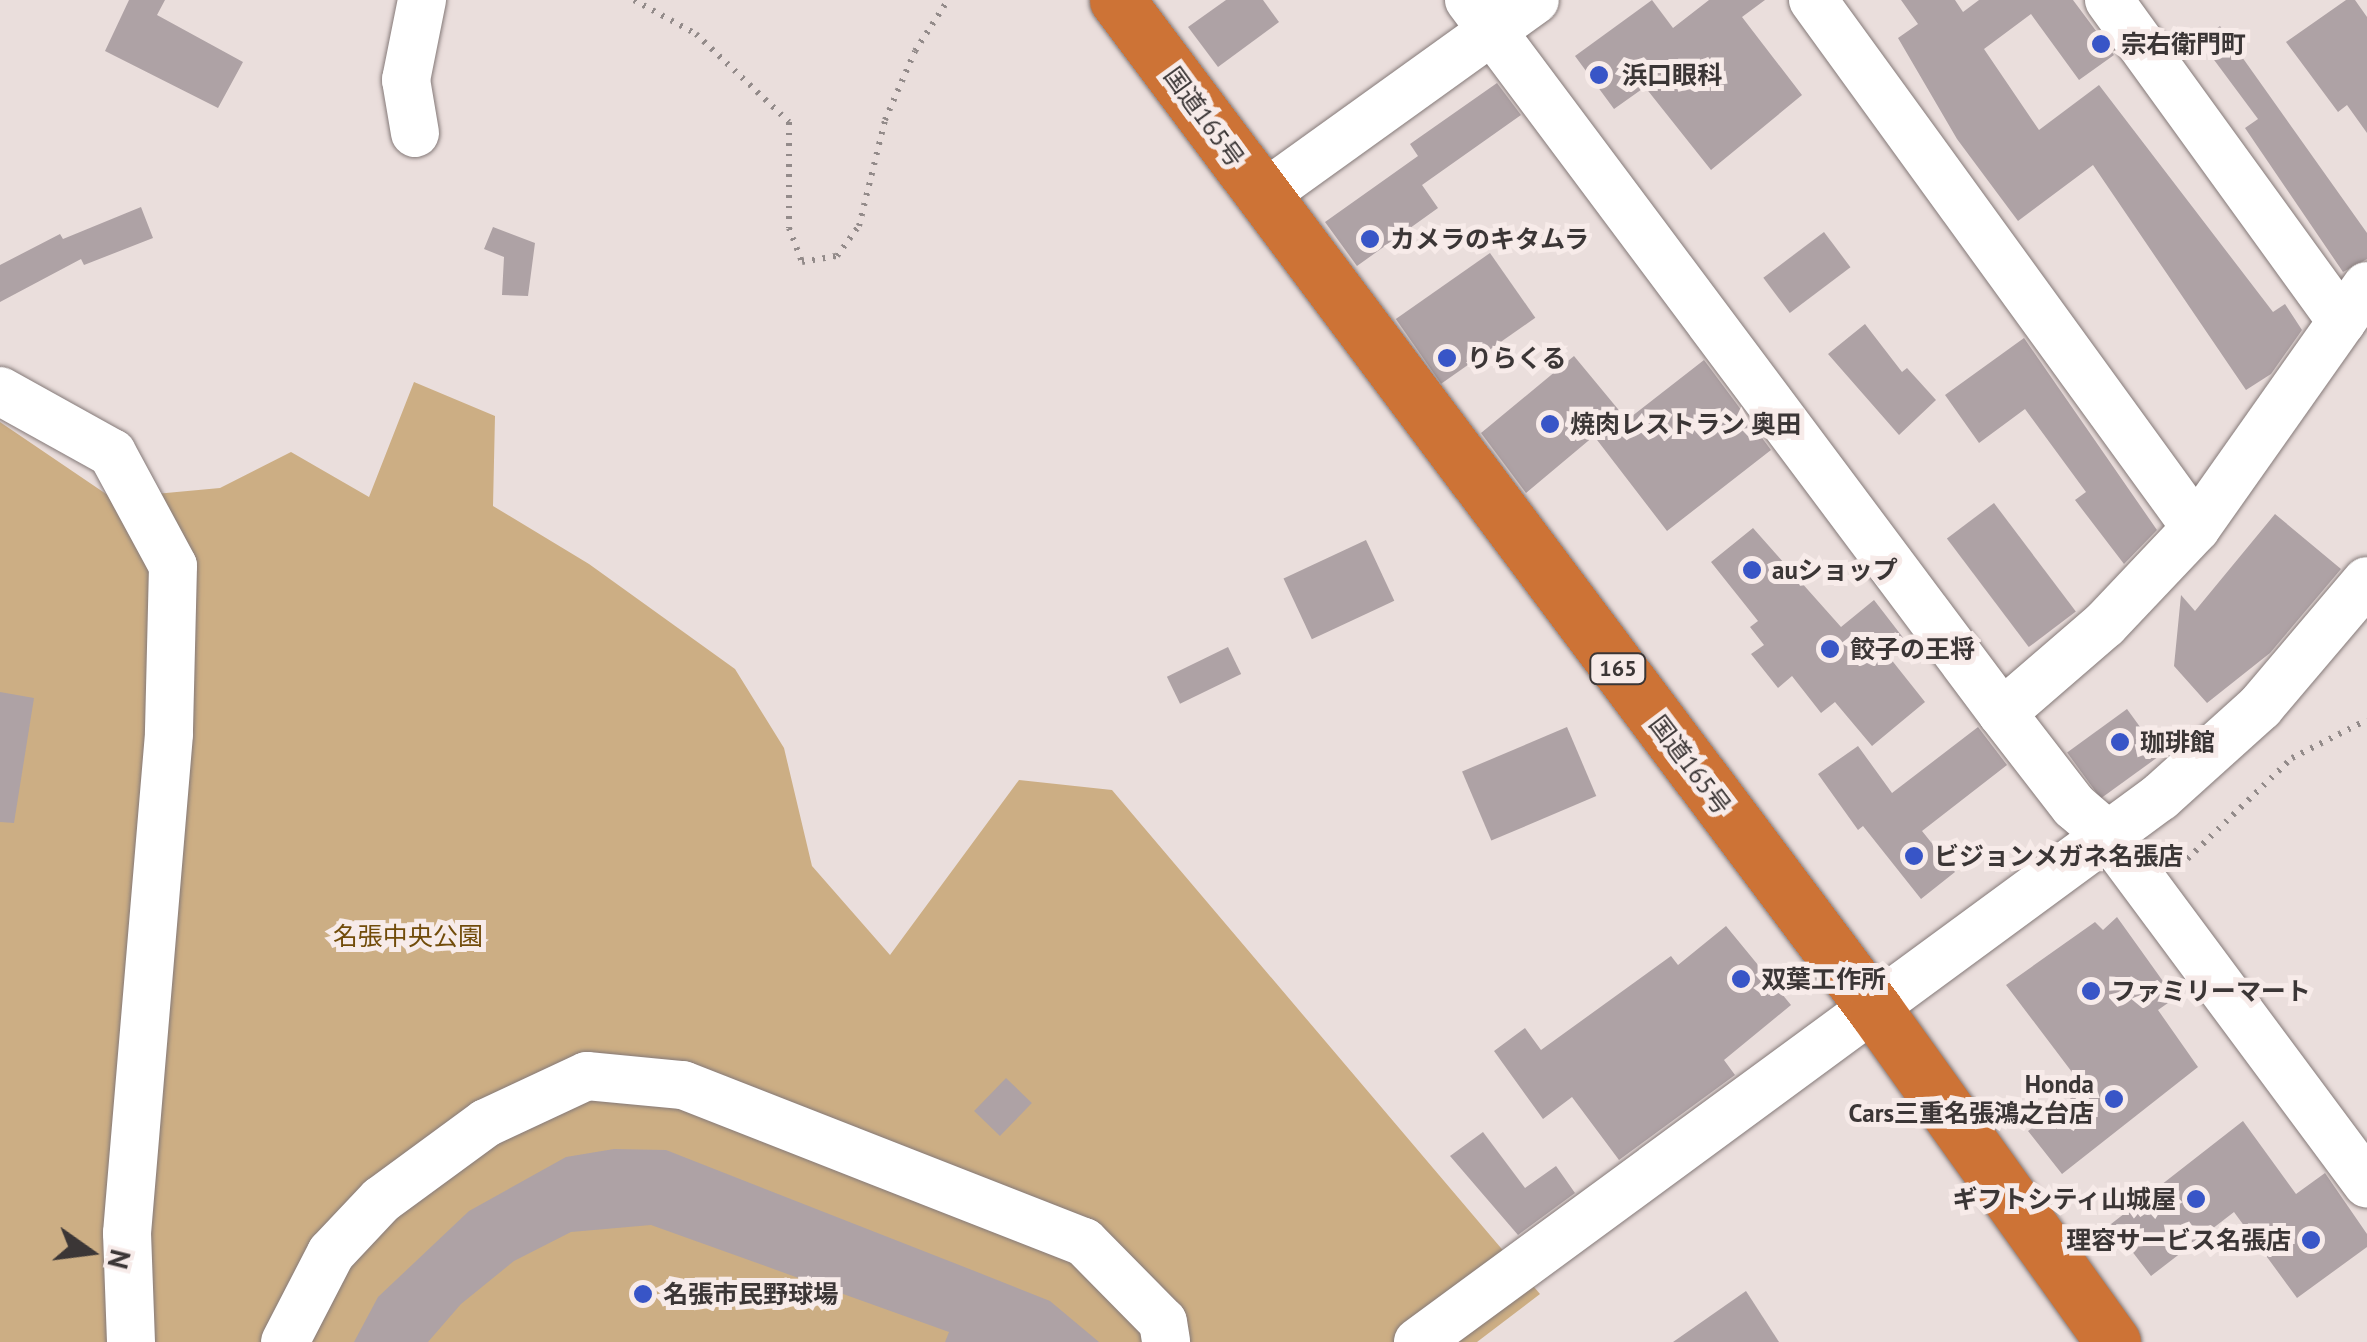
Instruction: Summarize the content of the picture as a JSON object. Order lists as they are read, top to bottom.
{
  "streets": {
    "highway": ["国道165号", "165"]
  },
  "parks": ["名張中央公園"],
  "places": [
    "宗右衛門町",
    "浜口眼科",
    "カメラのキタムラ",
    "りらくる",
    "焼肉レストラン 奥田",
    "auショップ",
    "餃子の王将",
    "珈琲館",
    "ビジョンメガネ名張店",
    "双葉工作所",
    "ファミリーマート",
    "Honda Cars三重名張鴻之台店",
    "ギフトシティ山城屋",
    "理容サービス名張店",
    "名張市民野球場"
  ],
  "north": "right"
}
